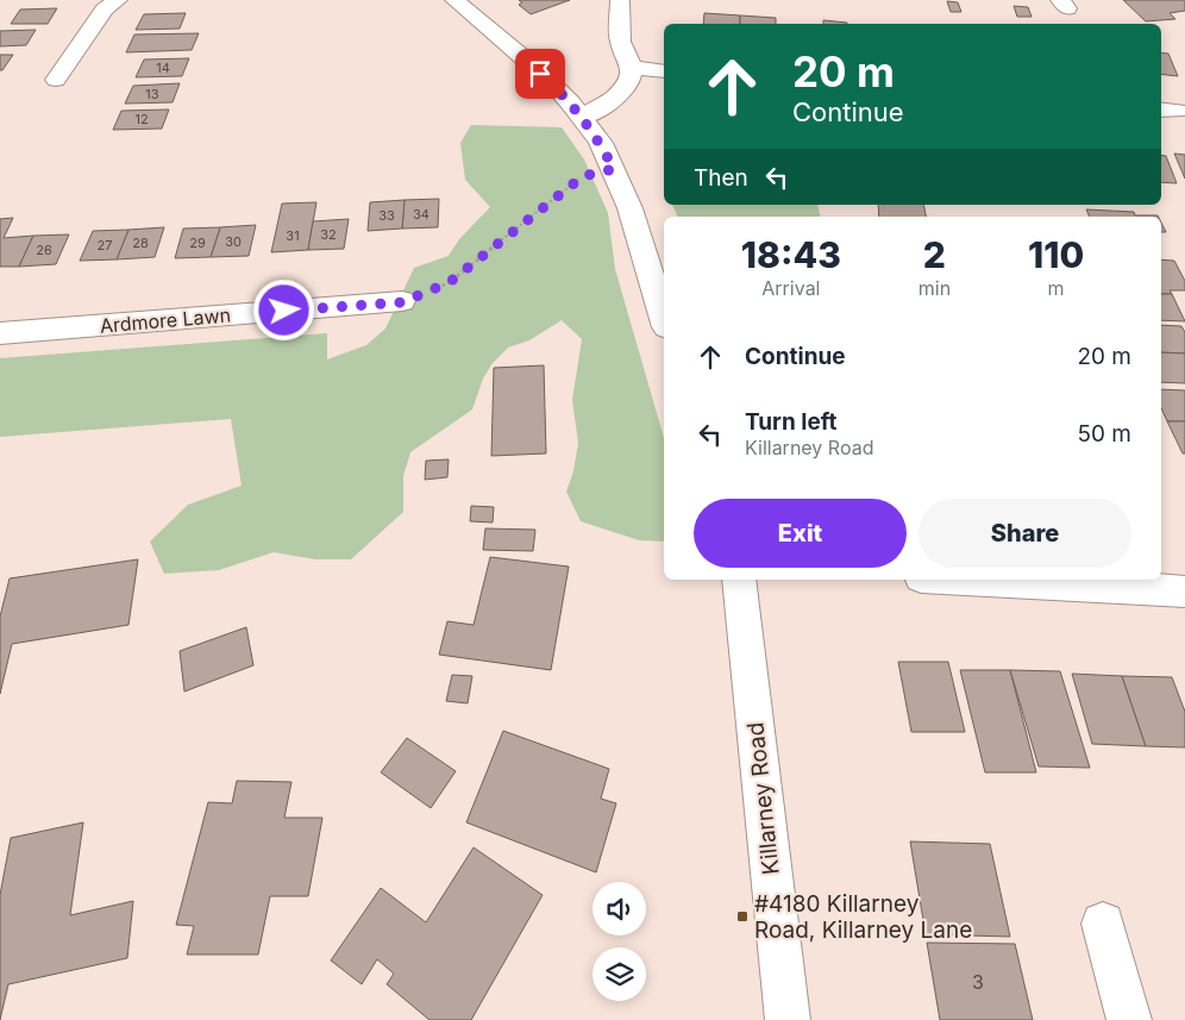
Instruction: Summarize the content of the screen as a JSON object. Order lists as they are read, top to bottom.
{
  "streets": {
    "street": ["Ardmore Lawn", "Killarney Road"]
  },
  "places": {
    "transit": ["#4180 Killarney Road, Killarney Lane"]
  },
  "house_numbers": [
    "14",
    "13",
    "12",
    "34",
    "33",
    "32",
    "31",
    "30",
    "28",
    "29",
    "27",
    "26",
    "3"
  ],
  "page": {
    "turn": ["20 m", "Continue"],
    "then": "Then",
    "eta": [
      "18:43",
      "Arrival",
      "2",
      "min",
      "110",
      "m"
    ],
    "list": [
      {
        "name": "Continue",
        "value": "20 m"
      },
      {
        "name": "Turn left",
        "note": "Killarney Road",
        "value": "50 m"
      }
    ],
    "buttons": ["Exit", "Share"]
  }
}
